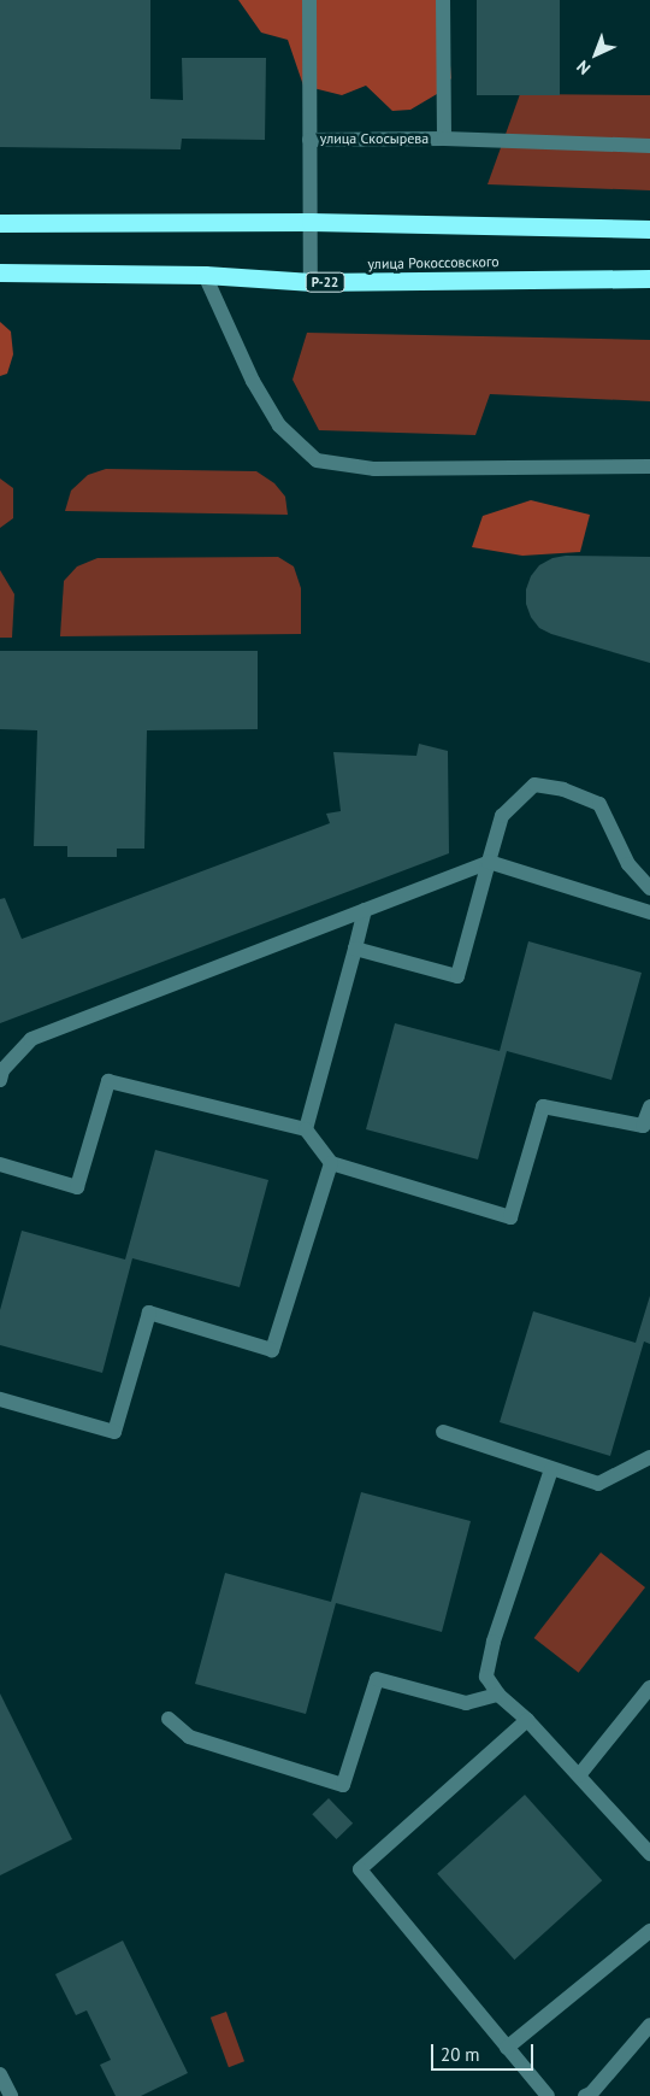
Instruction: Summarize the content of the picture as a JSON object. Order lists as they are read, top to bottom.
{
  "streets": {
    "highway": ["улица Рокоссовского", "Р-22"],
    "street": ["улица Скосырева"]
  },
  "crossings": [
    ["улица Скосырева", "улица Рокоссовского"]
  ],
  "scale_bar": "20 m",
  "north": "bottom left"
}
